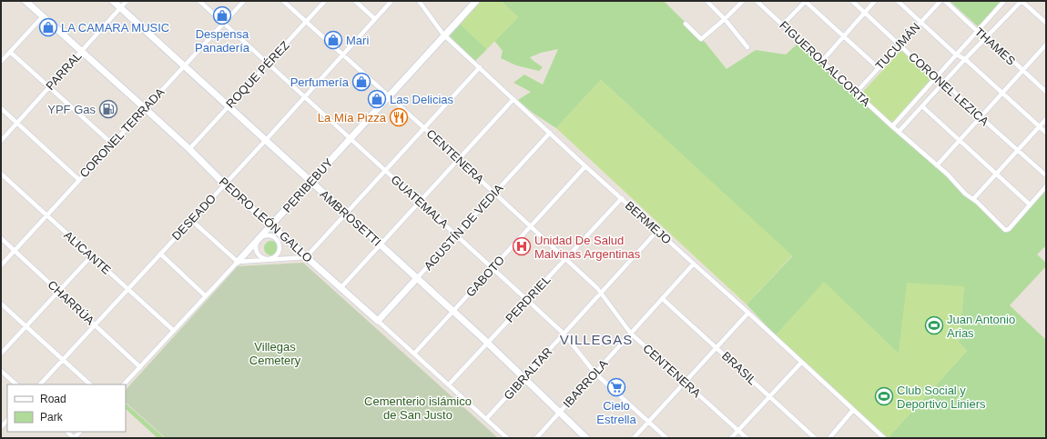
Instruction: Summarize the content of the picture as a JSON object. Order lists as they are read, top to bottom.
{
  "streets": {
    "street": [
      "TUCUMÁN",
      "THAMES",
      "FIGUEROA ALCORTA",
      "PARRAL",
      "ROQUE PÉREZ",
      "CORONEL LEZICA",
      "CORONEL TERRADA",
      "CENTENERA",
      "PERIBEBUY",
      "GUATEMALA",
      "DESEADO",
      "AMBROSETTI",
      "PEDRO LEÓN GALLO",
      "BERMEJO",
      "AGUSTÍN DE VEDIA",
      "ALICANTE",
      "GABOTO",
      "PERDRIEL",
      "CHARRÚA",
      "BRASIL",
      "GIBRALTAR",
      "IBARROLA"
    ]
  },
  "crossings": [
    ["TUCUMÁN", "FIGUEROA ALCORTA"],
    ["TUCUMÁN", "CORONEL LEZICA"],
    ["PARRAL", "AMBROSETTI"],
    ["PARRAL", "PEDRO LEÓN GALLO"],
    ["ROQUE PÉREZ", "CENTENERA"],
    ["ROQUE PÉREZ", "GUATEMALA"],
    ["ROQUE PÉREZ", "AMBROSETTI"],
    ["ROQUE PÉREZ", "PEDRO LEÓN GALLO"],
    ["CORONEL TERRADA", "GUATEMALA"],
    ["CORONEL TERRADA", "AMBROSETTI"],
    ["CORONEL TERRADA", "PEDRO LEÓN GALLO"],
    ["CORONEL TERRADA", "ALICANTE"],
    ["CORONEL TERRADA", "CHARRÚA"],
    ["CENTENERA", "PERIBEBUY"],
    ["CENTENERA", "DESEADO"],
    ["CENTENERA", "AGUSTÍN DE VEDIA"],
    ["CENTENERA", "GABOTO"],
    ["CENTENERA", "PERDRIEL"],
    ["CENTENERA", "GIBRALTAR"],
    ["CENTENERA", "IBARROLA"],
    ["PERIBEBUY", "GUATEMALA"],
    ["PERIBEBUY", "AMBROSETTI"],
    ["PERIBEBUY", "PEDRO LEÓN GALLO"],
    ["PERIBEBUY", "BERMEJO"],
    ["PERIBEBUY", "ALICANTE"],
    ["PERIBEBUY", "CHARRÚA"],
    ["GUATEMALA", "DESEADO"],
    ["GUATEMALA", "AGUSTÍN DE VEDIA"],
    ["GUATEMALA", "GABOTO"],
    ["GUATEMALA", "PERDRIEL"],
    ["GUATEMALA", "GIBRALTAR"],
    ["GUATEMALA", "IBARROLA"],
    ["DESEADO", "AMBROSETTI"],
    ["DESEADO", "PEDRO LEÓN GALLO"],
    ["DESEADO", "ALICANTE"],
    ["DESEADO", "CHARRÚA"],
    ["AMBROSETTI", "AGUSTÍN DE VEDIA"],
    ["AMBROSETTI", "GABOTO"],
    ["AMBROSETTI", "PERDRIEL"],
    ["AMBROSETTI", "GIBRALTAR"],
    ["AMBROSETTI", "IBARROLA"],
    ["PEDRO LEÓN GALLO", "AGUSTÍN DE VEDIA"],
    ["PEDRO LEÓN GALLO", "GABOTO"],
    ["PEDRO LEÓN GALLO", "PERDRIEL"],
    ["PEDRO LEÓN GALLO", "GIBRALTAR"],
    ["BERMEJO", "AGUSTÍN DE VEDIA"],
    ["BERMEJO", "GABOTO"],
    ["BERMEJO", "PERDRIEL"],
    ["BERMEJO", "GIBRALTAR"],
    ["BERMEJO", "IBARROLA"],
    ["BRASIL", "IBARROLA"]
  ],
  "districts": ["VILLEGAS"],
  "parks": ["Villegas Cemetery", "Cementerio islámico de San Justo"],
  "places": {
    "shop": [
      "Despensa Panadería",
      "LA CAMARA MUSIC",
      "Mari",
      "Perfumería",
      "Las Delicias"
    ],
    "fuel station": ["YPF Gas"],
    "restaurant": ["La Mía Pizza"],
    "hospital": ["Unidad De Salud Malvinas Argentinas"],
    "sports": ["Juan Antonio Arias", "Club Social y Deportivo Liniers"],
    "supermarket": ["Cielo Estrella"]
  },
  "legend": ["Road", "Park"]
}
